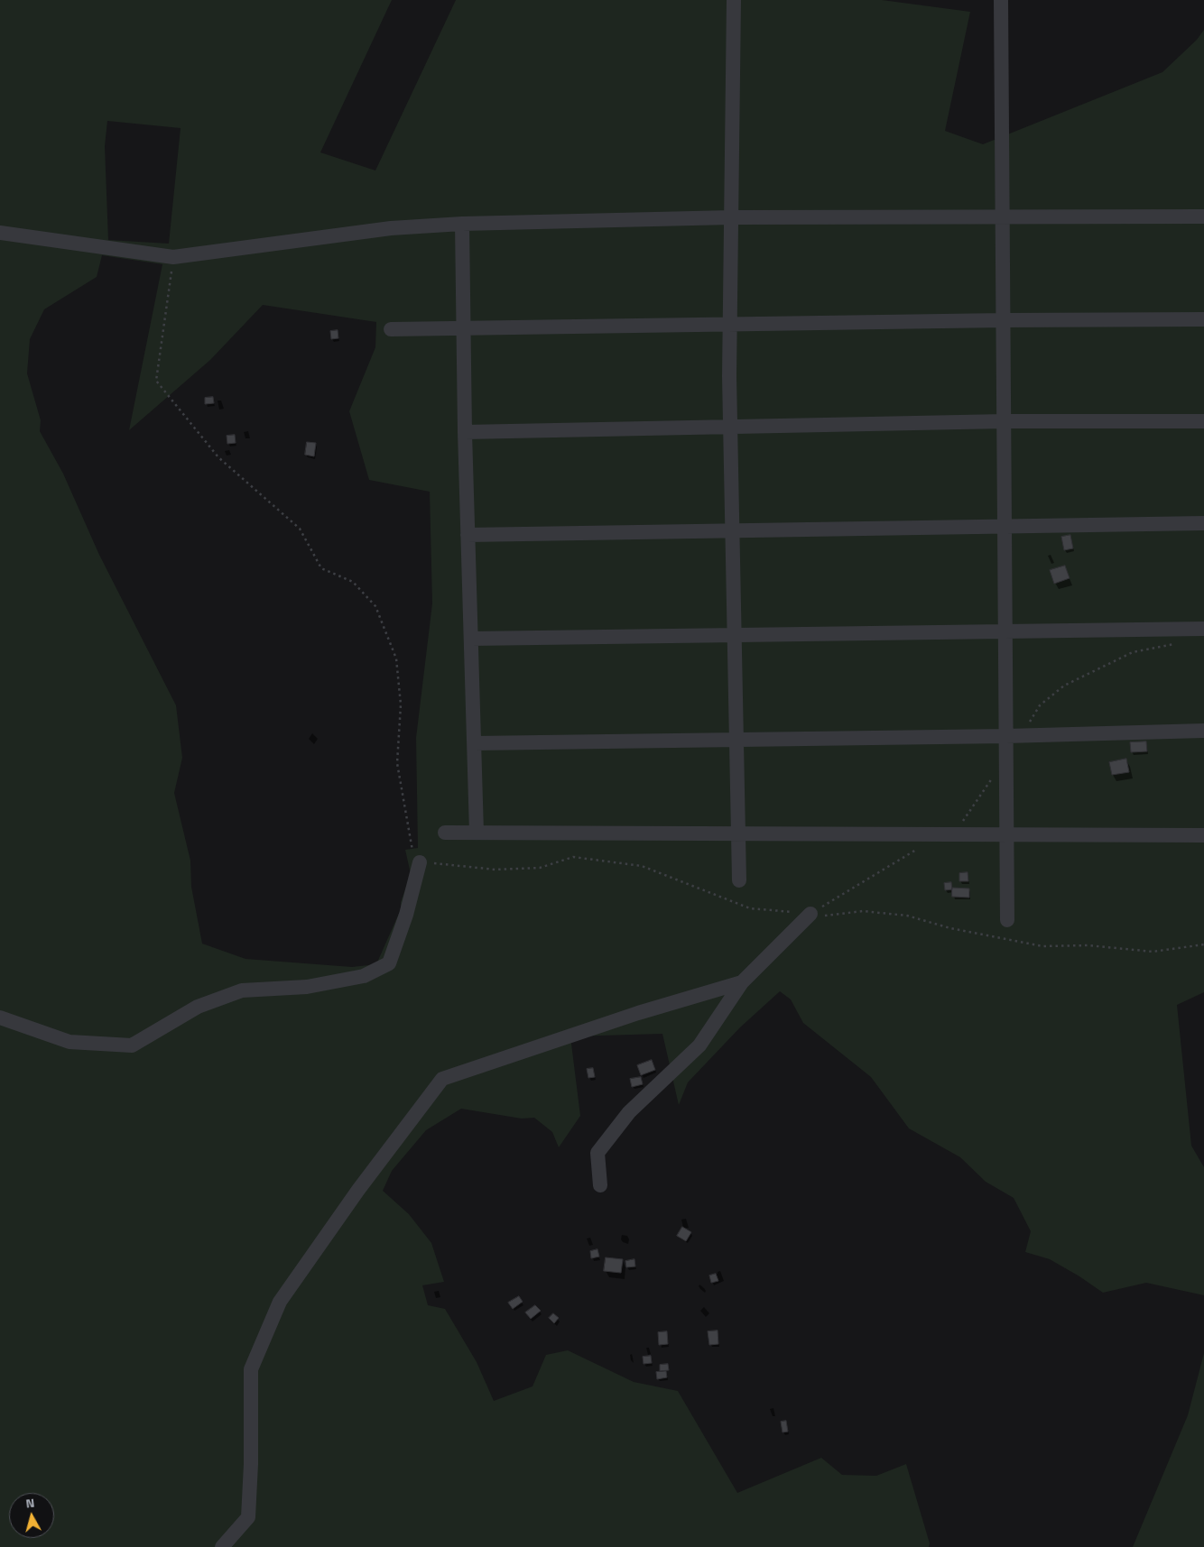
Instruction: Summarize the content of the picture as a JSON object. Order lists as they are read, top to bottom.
{
  "north": "top"
}
